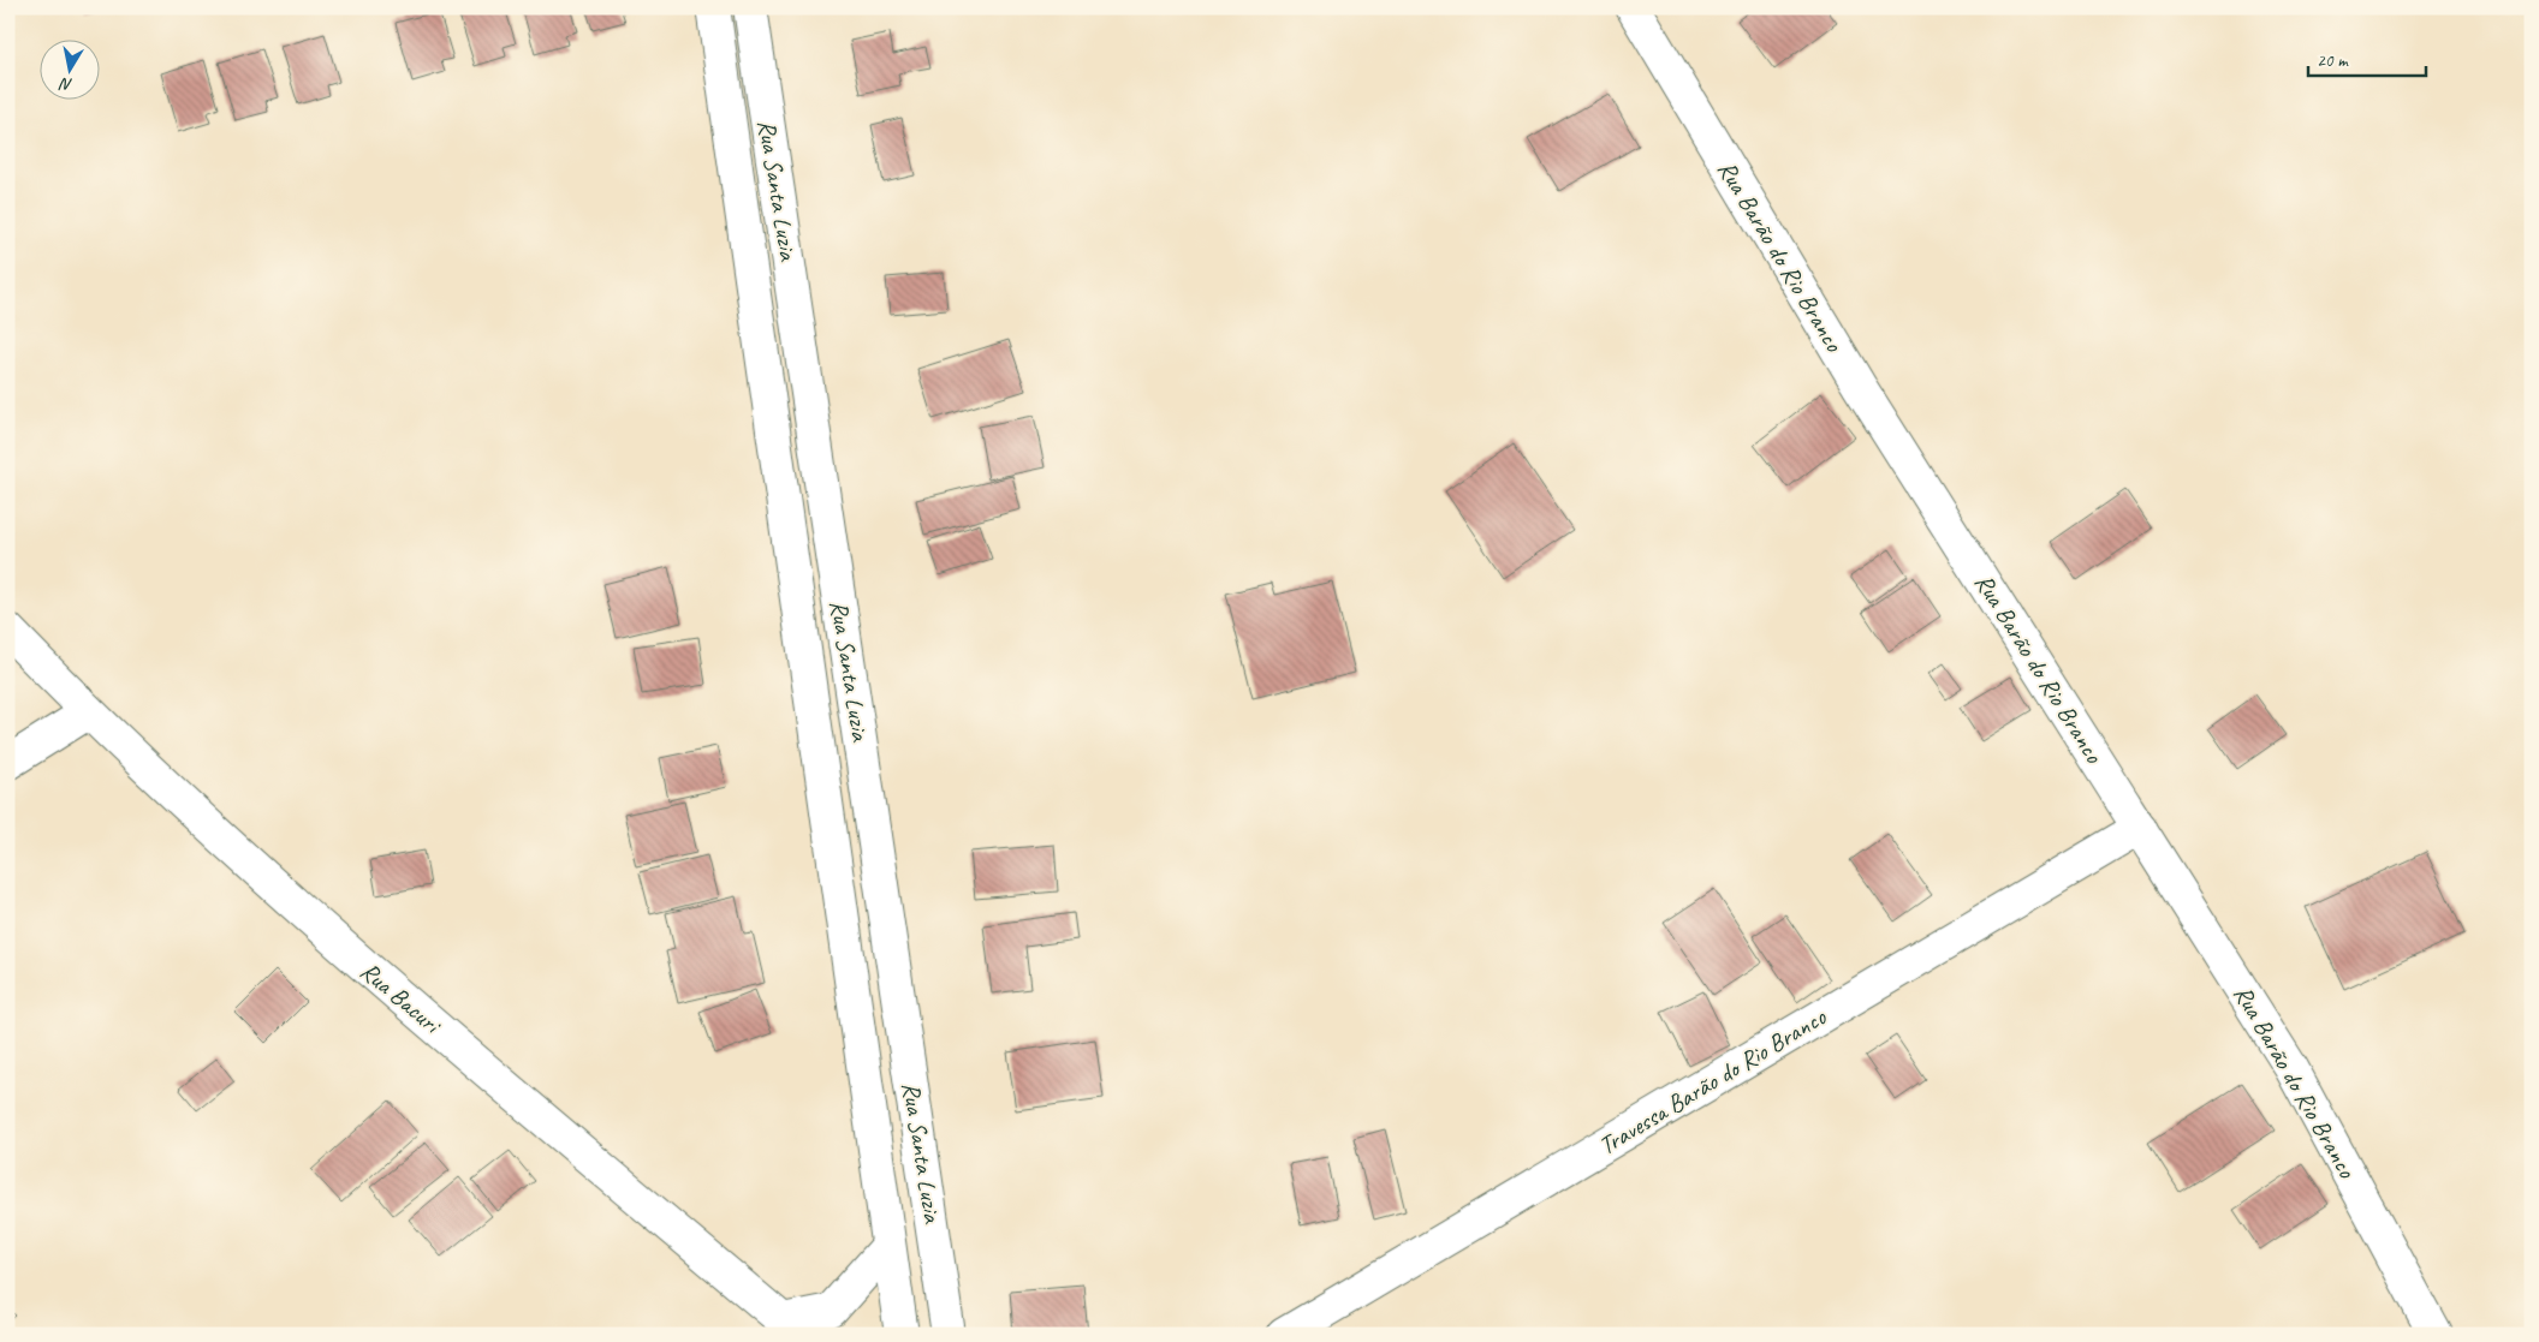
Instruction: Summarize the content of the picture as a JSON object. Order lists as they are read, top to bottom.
{
  "streets": {
    "street": [
      "Rua Santa Luzia",
      "Rua Barão do Rio Branco",
      "Rua Bacuri",
      "Travessa Barão do Rio Branco"
    ]
  },
  "crossings": [
    ["Rua Barão do Rio Branco", "Travessa Barão do Rio Branco"]
  ],
  "scale_bar": "20 m",
  "north": "bottom"
}
